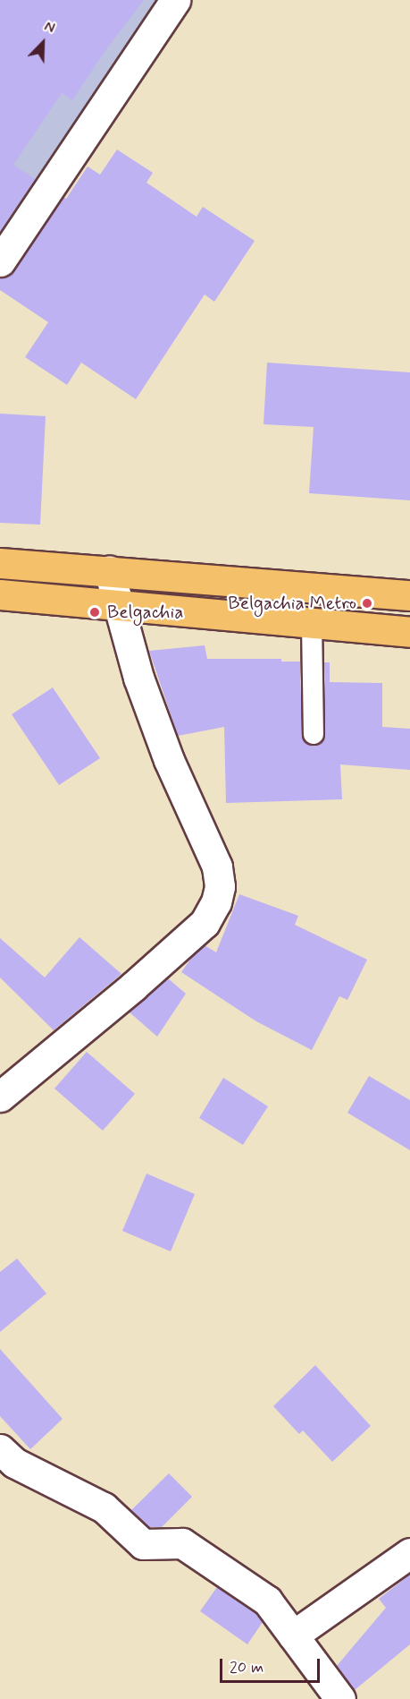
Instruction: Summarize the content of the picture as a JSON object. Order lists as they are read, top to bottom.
{
  "places": ["Belgachia Metro", "Belgachia"],
  "scale_bar": "20 m",
  "north": "top right"
}
